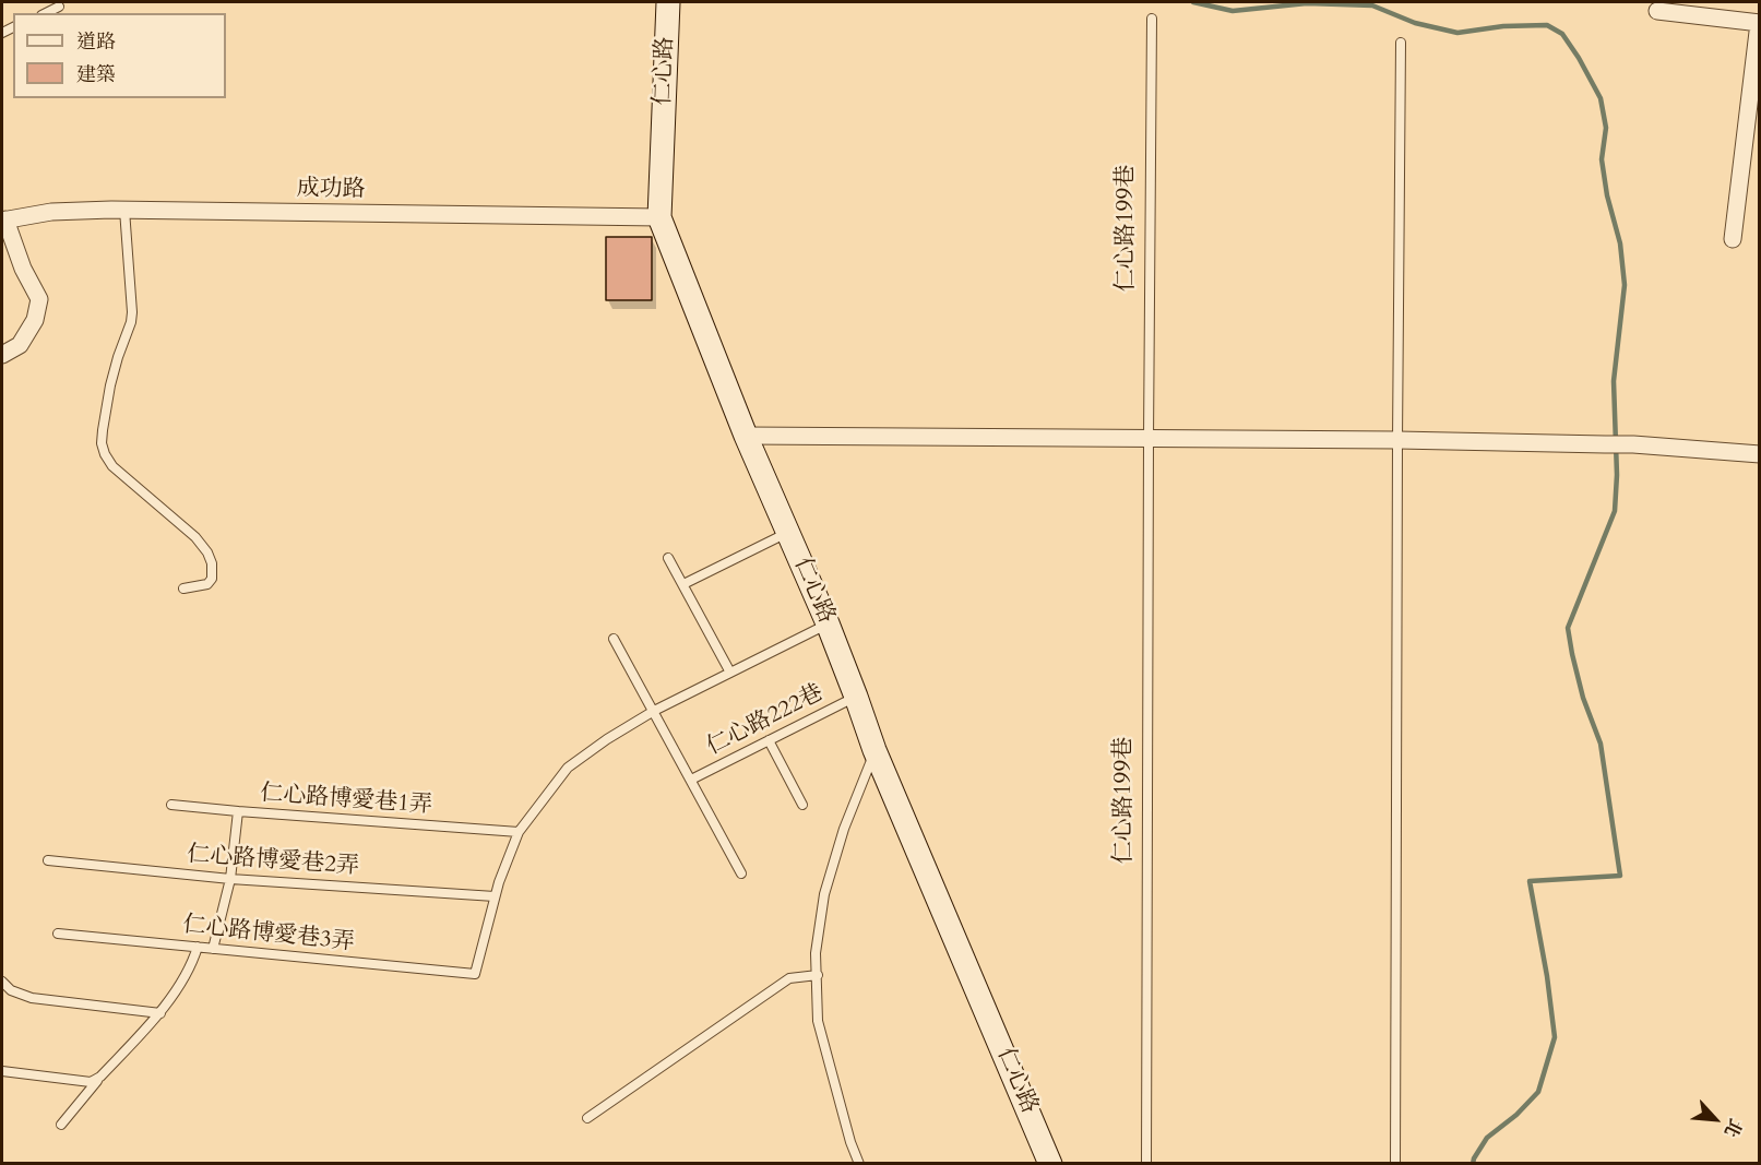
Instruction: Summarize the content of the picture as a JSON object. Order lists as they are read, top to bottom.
{
  "streets": {
    "street": ["仁心路", "成功路"],
    "lane": [
      "仁心路199巷",
      "仁心路222巷",
      "仁心路博愛巷1弄",
      "仁心路博愛巷2弄",
      "仁心路博愛巷3弄"
    ]
  },
  "crossings": [
    ["仁心路", "成功路"],
    ["仁心路", "仁心路222巷"],
    ["仁心路博愛巷2弄", "仁心路博愛巷3弄"]
  ],
  "legend": ["道路", "建築"],
  "north": "bottom right"
}
